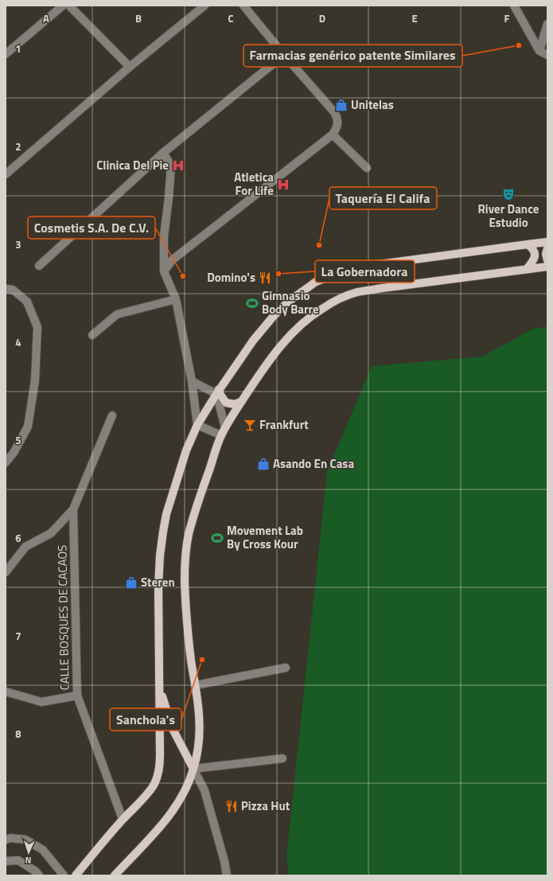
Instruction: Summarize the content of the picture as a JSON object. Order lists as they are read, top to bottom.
{
  "streets": {
    "street": ["CALLE BOSQUES DE CACAOS"]
  },
  "places": {
    "other": [
      "Farmacias genérico patente Similares",
      "Taquería El Califa",
      "La Gobernadora",
      "Cosmetis S.A. De C.V.",
      "Sanchola's"
    ],
    "shop": ["Unitelas", "Asando En Casa", "Steren"],
    "hospital": ["Clinica Del Pie", "Atletica For Life"],
    "theatre": ["River Dance Estudio"],
    "restaurant": ["Domino's", "Pizza Hut"],
    "sports": ["Gimnasio Body Barre", "Movement Lab By Cross Kour"],
    "bar": ["Frankfurt"]
  },
  "north": "bottom",
  "grid": {
    "columns": [
      "A",
      "B",
      "C",
      "D",
      "E",
      "F"
    ],
    "rows": [
      "1",
      "2",
      "3",
      "4",
      "5",
      "6",
      "7",
      "8"
    ]
  }
}
